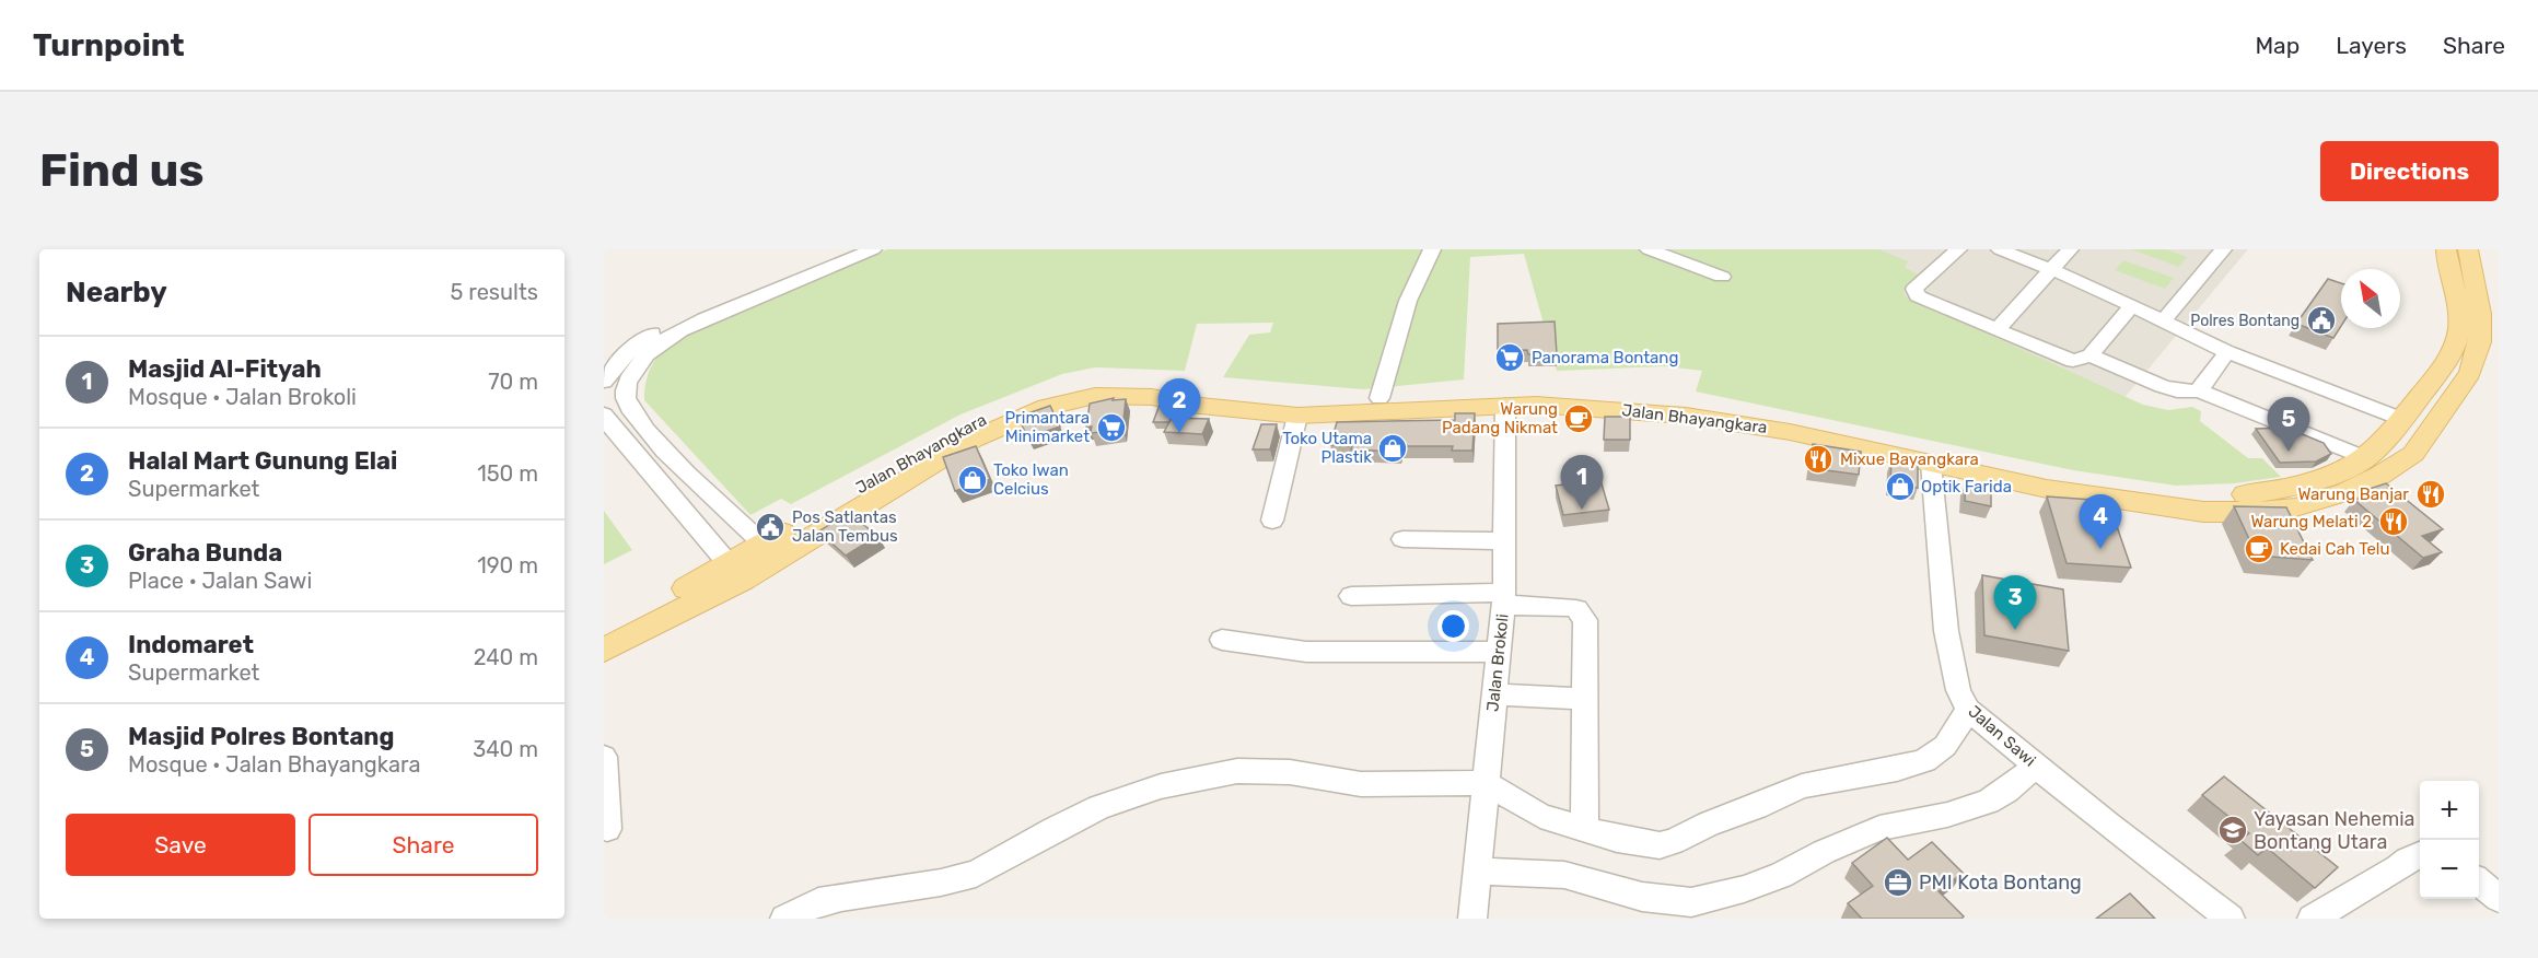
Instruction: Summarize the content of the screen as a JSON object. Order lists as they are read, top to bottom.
{
  "streets": {
    "main road": ["Jalan Bhayangkara"],
    "street": ["Jalan Brokoli", "Jalan Sawi"]
  },
  "crossings": [
    ["Jalan Bhayangkara", "Jalan Brokoli"],
    ["Jalan Bhayangkara", "Jalan Sawi"]
  ],
  "places": {
    "public building": ["Polres Bontang", "Pos Satlantas Jalan Tembus"],
    "supermarket": ["Panorama Bontang", "Primantara Minimarket"],
    "cafe": ["Warung Padang Nikmat", "Kedai Cah Telu"],
    "shop": ["Toko Utama Plastik", "Toko Iwan Celcius", "Optik Farida"],
    "restaurant": ["Mixue Bayangkara", "Warung Banjar", "Warung Melati 2"],
    "school or university": ["Yayasan Nehemia Bontang Utara"],
    "office": ["PMI Kota Bontang"]
  },
  "north": "top left",
  "page": {
    "header": "Turnpoint",
    "nav": ["Map", "Layers", "Share"],
    "buttons": [
      "Directions",
      ["Save", "Share"]
    ],
    "title": "Find us",
    "heading": ["Nearby", "5 results"],
    "list": [
      {
        "mark": "1",
        "name": "Masjid Al-Fityah",
        "note": "Mosque · Jalan Brokoli",
        "value": "70 m"
      },
      {
        "mark": "2",
        "name": "Halal Mart Gunung Elai",
        "note": "Supermarket",
        "value": "150 m"
      },
      {
        "mark": "3",
        "name": "Graha Bunda",
        "note": "Place · Jalan Sawi",
        "value": "190 m"
      },
      {
        "mark": "4",
        "name": "Indomaret",
        "note": "Supermarket",
        "value": "240 m"
      },
      {
        "mark": "5",
        "name": "Masjid Polres Bontang",
        "note": "Mosque · Jalan Bhayangkara",
        "value": "340 m"
      }
    ],
    "pins": [
      "2",
      "5",
      "1",
      "4",
      "3"
    ],
    "map_buttons": ["+", "−"]
  }
}
